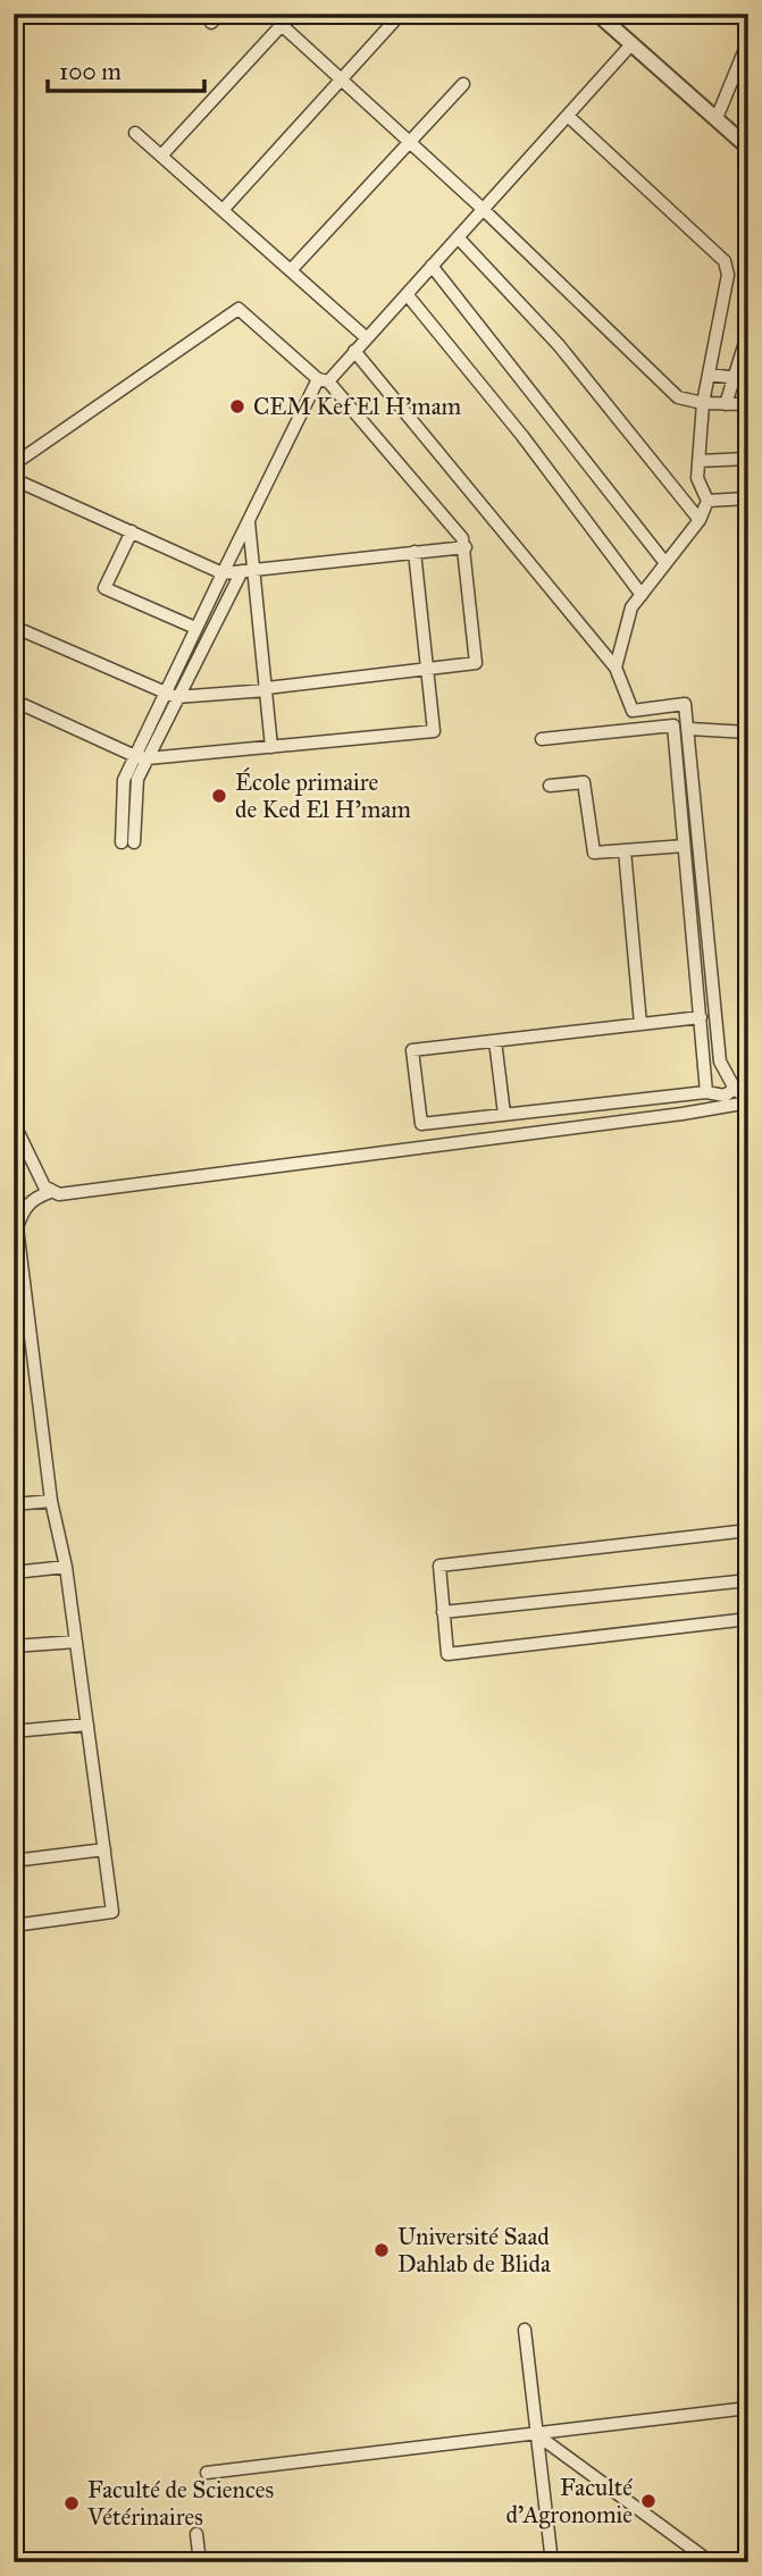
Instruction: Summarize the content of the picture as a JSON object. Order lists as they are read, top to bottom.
{
  "places": [
    "CEM Kef El H'mam",
    "École primaire de Ked El H'mam",
    "Université Saad Dahlab de Blida",
    "Faculté d'Agronomie",
    "Faculté de Sciences Vétérinaires"
  ],
  "scale_bar": "100 m"
}
